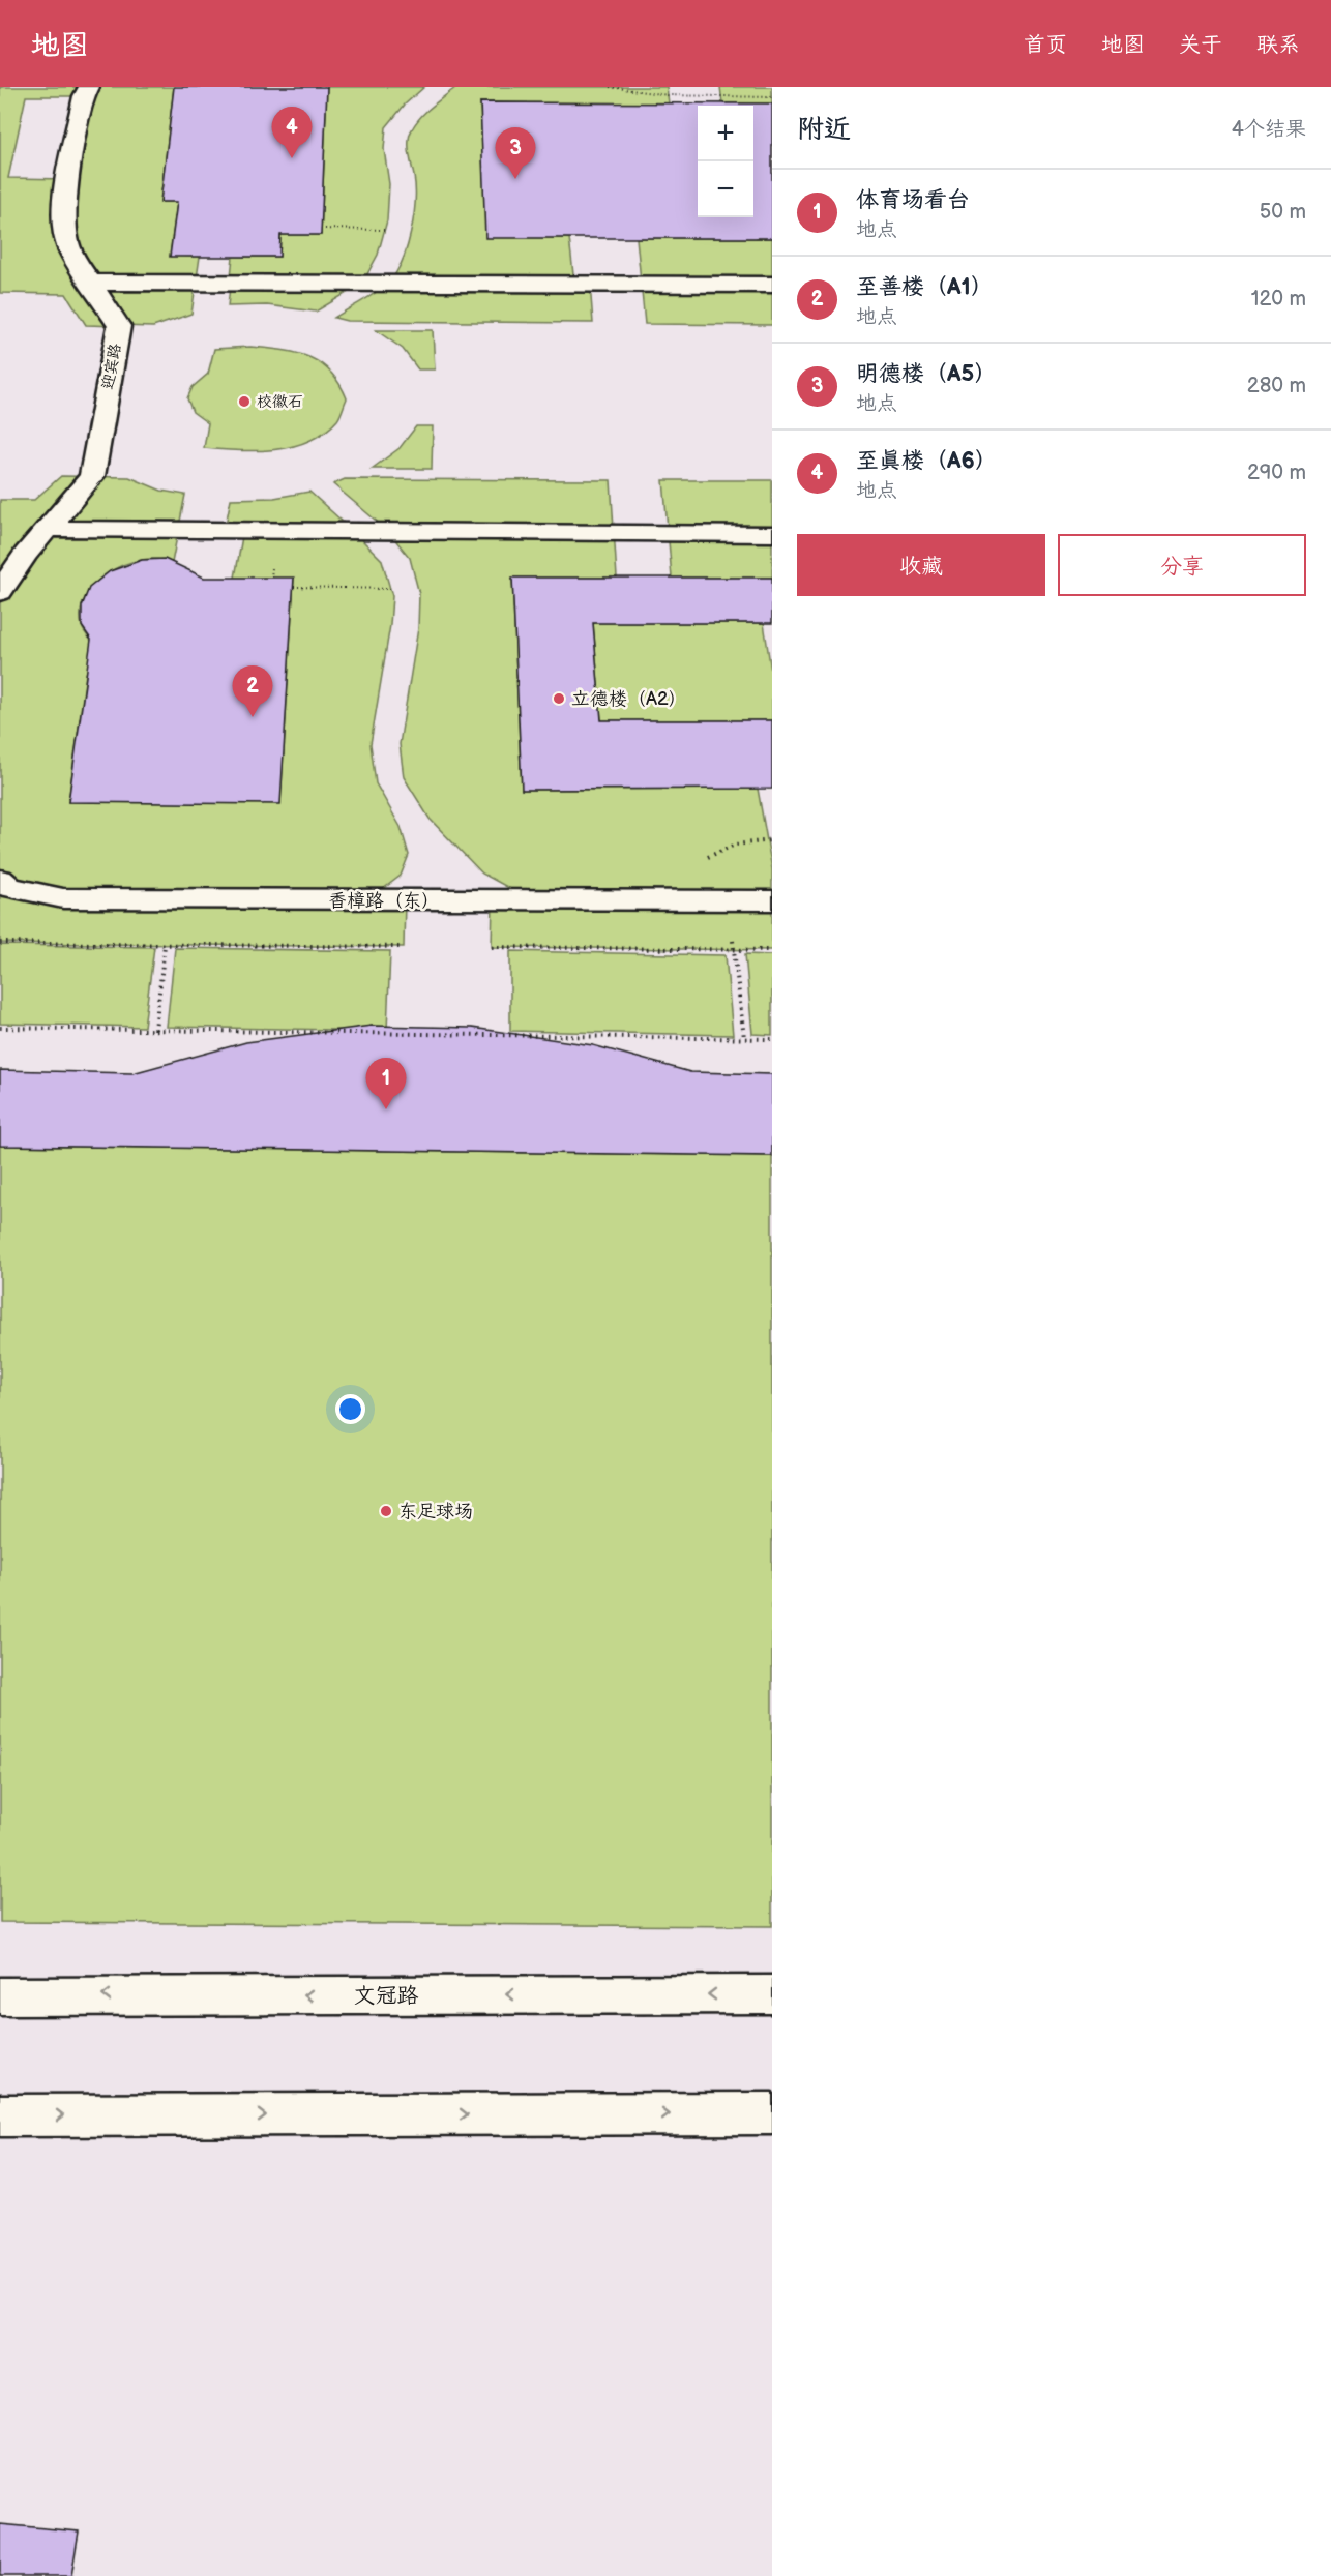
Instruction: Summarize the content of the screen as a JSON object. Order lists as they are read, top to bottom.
{
  "streets": {
    "street": ["迎宾路", "香樟路（东）", "文冠路"]
  },
  "places": ["校徽石", "立德楼（A2）", "东足球场"],
  "page": {
    "header": "地图",
    "nav": [
      "首页",
      "地图",
      "关于",
      "联系"
    ],
    "heading": ["附近", "4个结果"],
    "map_buttons": ["+", "−"],
    "pins": [
      "4",
      "3",
      "2",
      "1"
    ],
    "list": [
      {
        "mark": "1",
        "name": "体育场看台",
        "note": "地点",
        "value": "50 m"
      },
      {
        "mark": "2",
        "name": "至善楼（A1）",
        "note": "地点",
        "value": "120 m"
      },
      {
        "mark": "3",
        "name": "明德楼（A5）",
        "note": "地点",
        "value": "280 m"
      },
      {
        "mark": "4",
        "name": "至真楼（A6）",
        "note": "地点",
        "value": "290 m"
      }
    ],
    "buttons": ["收藏", "分享"]
  }
}
